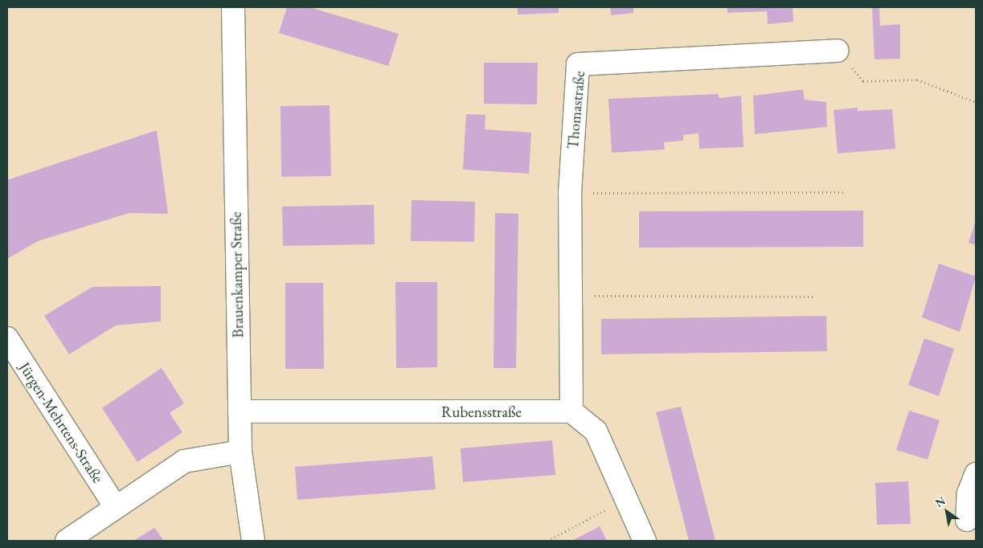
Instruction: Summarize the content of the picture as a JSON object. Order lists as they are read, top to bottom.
{
  "streets": {
    "street": [
      "Thomastraße",
      "Brauenkamper Straße",
      "Rubensstraße",
      "Jürgen-Mehrtens-Straße"
    ]
  },
  "crossings": [
    ["Thomastraße", "Rubensstraße"],
    ["Brauenkamper Straße", "Rubensstraße"]
  ],
  "north": "top left"
}
